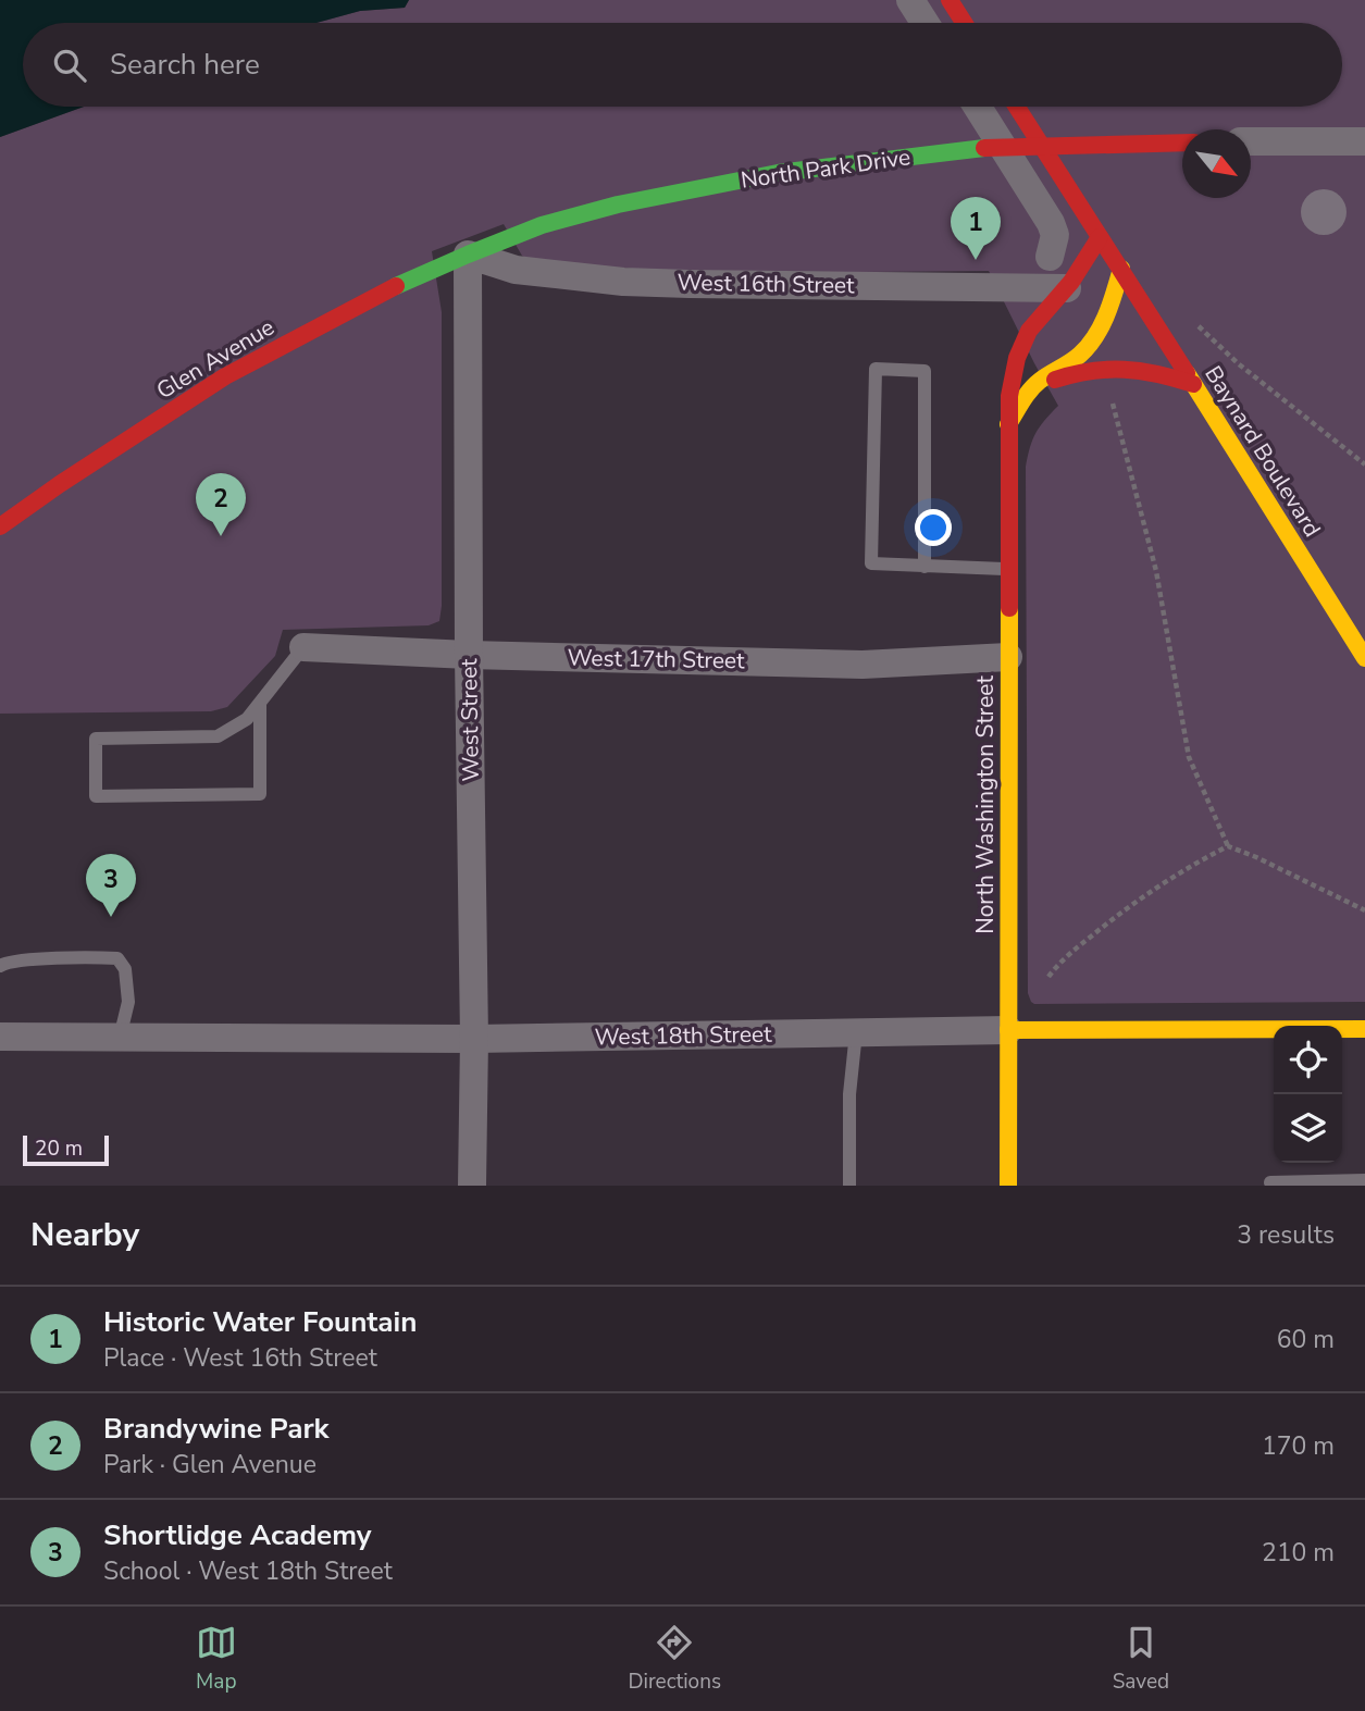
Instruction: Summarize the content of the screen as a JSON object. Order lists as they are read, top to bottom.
{
  "streets": {
    "street": [
      "North Park Drive",
      "West 16th Street",
      "Glen Avenue",
      "Baynard Boulevard",
      "West 17th Street",
      "West Street",
      "North Washington Street",
      "West 18th Street"
    ]
  },
  "crossings": [
    ["North Park Drive", "West 16th Street"],
    ["North Park Drive", "Glen Avenue"],
    ["North Park Drive", "West Street"],
    ["West 16th Street", "Glen Avenue"],
    ["West 16th Street", "West Street"],
    ["West 16th Street", "North Washington Street"],
    ["Glen Avenue", "West Street"],
    ["West 17th Street", "West Street"],
    ["West 17th Street", "North Washington Street"],
    ["West Street", "West 18th Street"],
    ["North Washington Street", "West 18th Street"]
  ],
  "scale_bar": "20 m",
  "north": "bottom right",
  "page": {
    "search": "Search here",
    "pins": ["1", "2", "3"],
    "scale": "20 m",
    "heading": ["Nearby", "3 results"],
    "list": [
      {
        "mark": "1",
        "name": "Historic Water Fountain",
        "note": "Place · West 16th Street",
        "value": "60 m"
      },
      {
        "mark": "2",
        "name": "Brandywine Park",
        "note": "Park · Glen Avenue",
        "value": "170 m"
      },
      {
        "mark": "3",
        "name": "Shortlidge Academy",
        "note": "School · West 18th Street",
        "value": "210 m"
      }
    ],
    "nav": ["Map", "Directions", "Saved"]
  }
}
